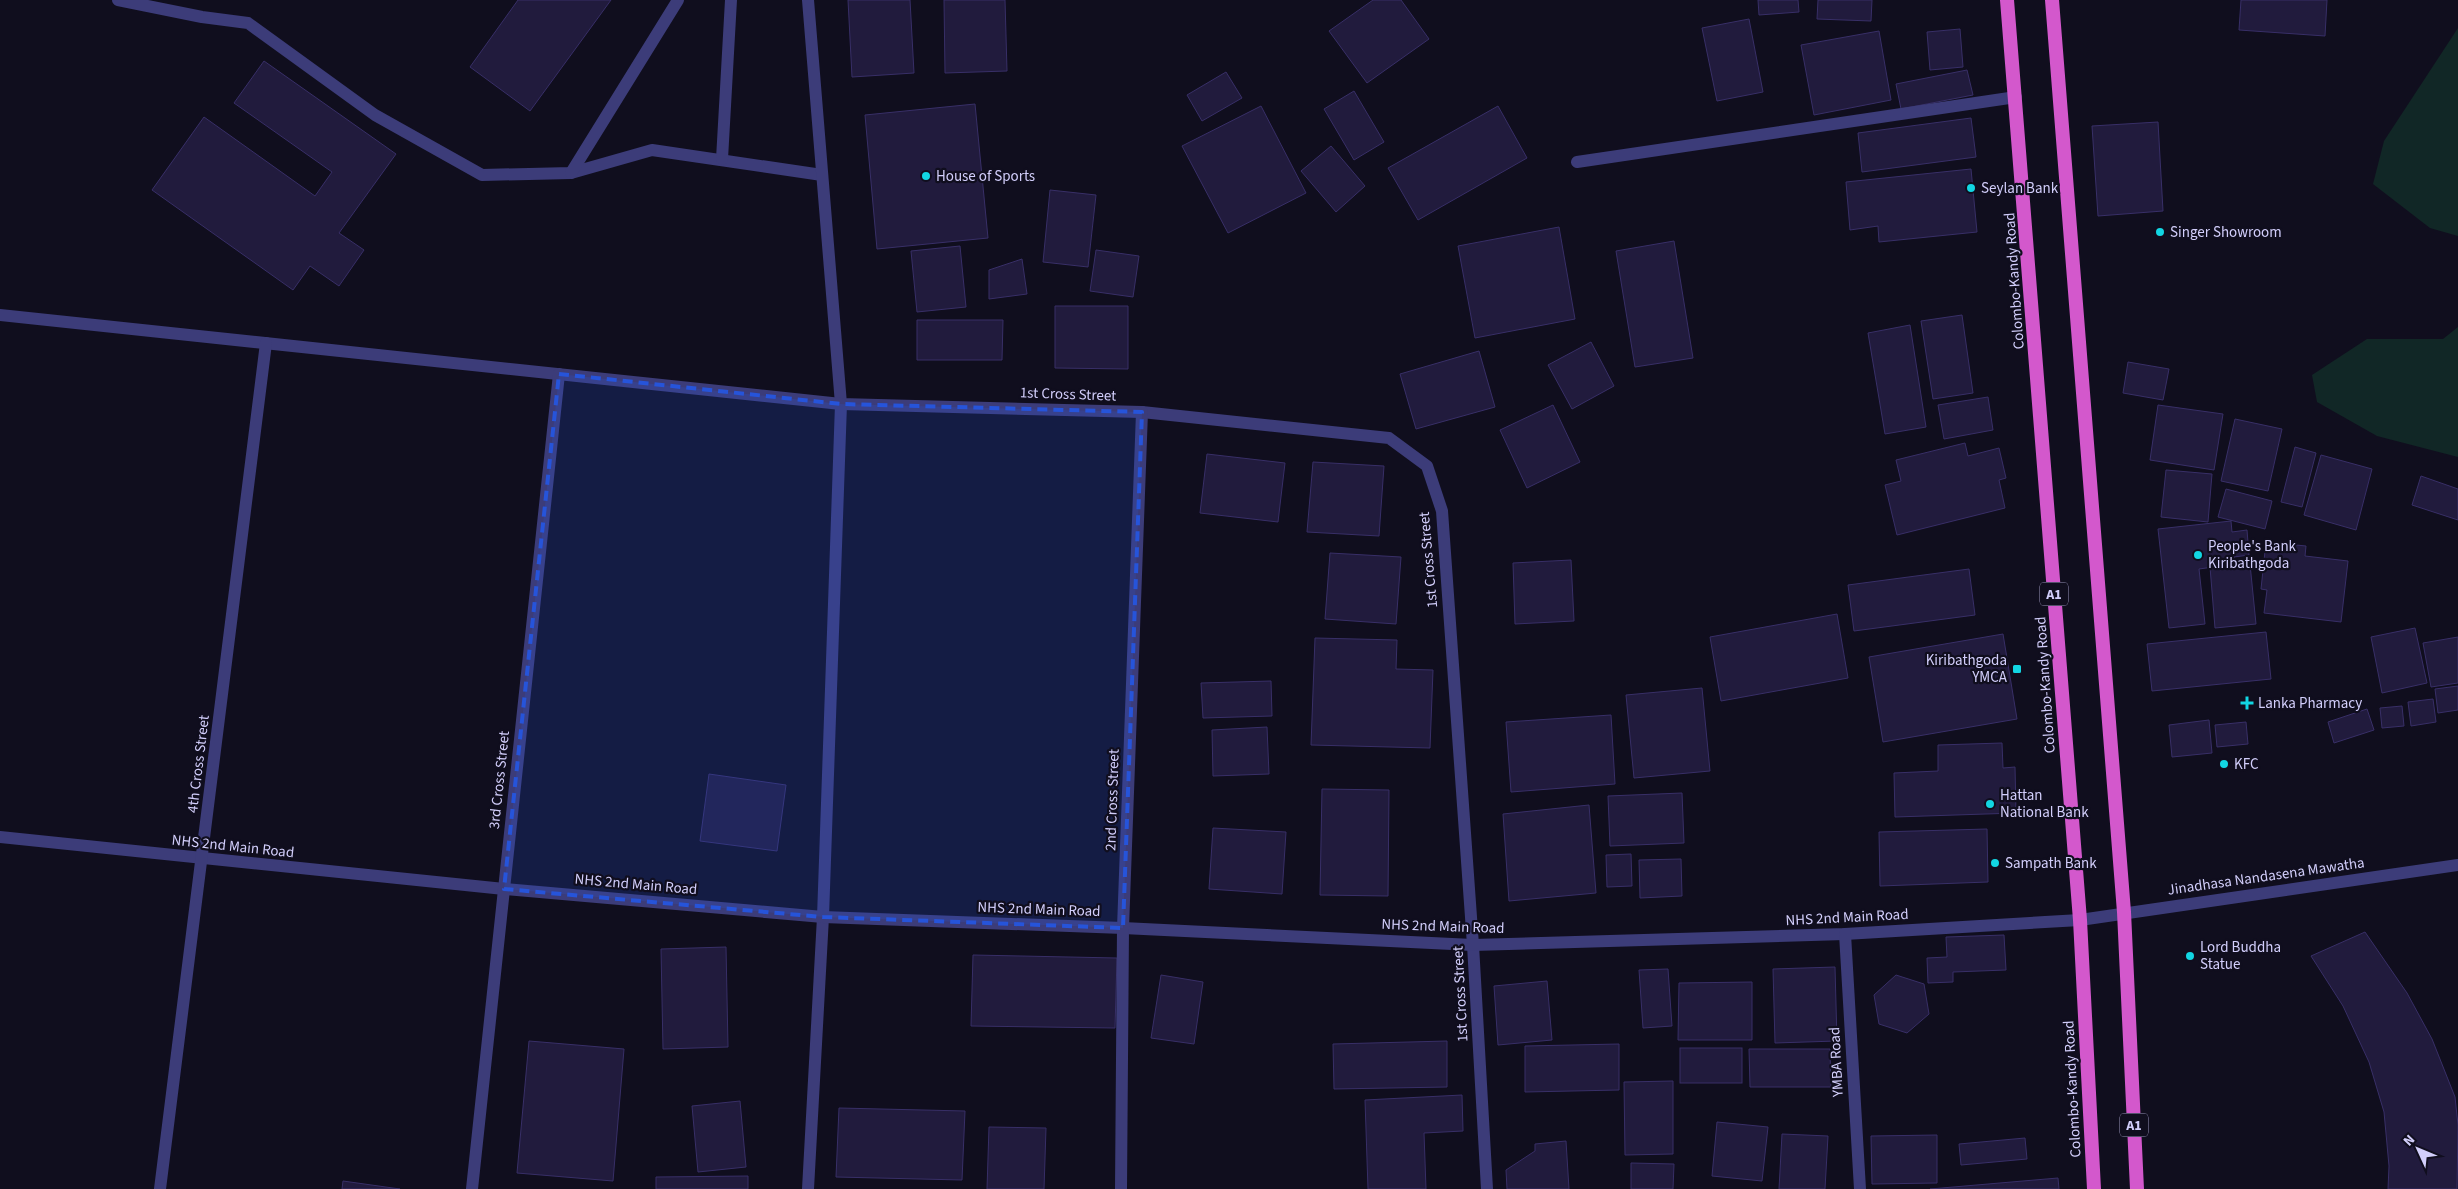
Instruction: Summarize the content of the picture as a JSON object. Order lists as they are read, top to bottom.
{
  "streets": {
    "highway": ["Colombo-Kandy Road", "A1"],
    "street": [
      "1st Cross Street",
      "4th Cross Street",
      "3rd Cross Street",
      "2nd Cross Street",
      "NHS 2nd Main Road",
      "Jinadhasa Nandasena Mawatha",
      "YMBA Road"
    ]
  },
  "crossings": [
    ["Colombo-Kandy Road", "NHS 2nd Main Road"],
    ["Colombo-Kandy Road", "Jinadhasa Nandasena Mawatha"],
    ["1st Cross Street", "4th Cross Street"],
    ["1st Cross Street", "3rd Cross Street"],
    ["1st Cross Street", "2nd Cross Street"],
    ["1st Cross Street", "NHS 2nd Main Road"],
    ["A1", "Jinadhasa Nandasena Mawatha"],
    ["4th Cross Street", "NHS 2nd Main Road"],
    ["3rd Cross Street", "NHS 2nd Main Road"],
    ["2nd Cross Street", "NHS 2nd Main Road"],
    ["NHS 2nd Main Road", "Jinadhasa Nandasena Mawatha"],
    ["NHS 2nd Main Road", "YMBA Road"]
  ],
  "places": {
    "other": [
      "House of Sports",
      "Seylan Bank",
      "Singer Showroom",
      "People's Bank Kiribathgoda",
      "KFC",
      "Hattan National Bank",
      "Sampath Bank",
      "Lord Buddha Statue"
    ],
    "transit": ["Kiribathgoda YMCA"],
    "health": ["Lanka Pharmacy"]
  },
  "north": "top left"
}
